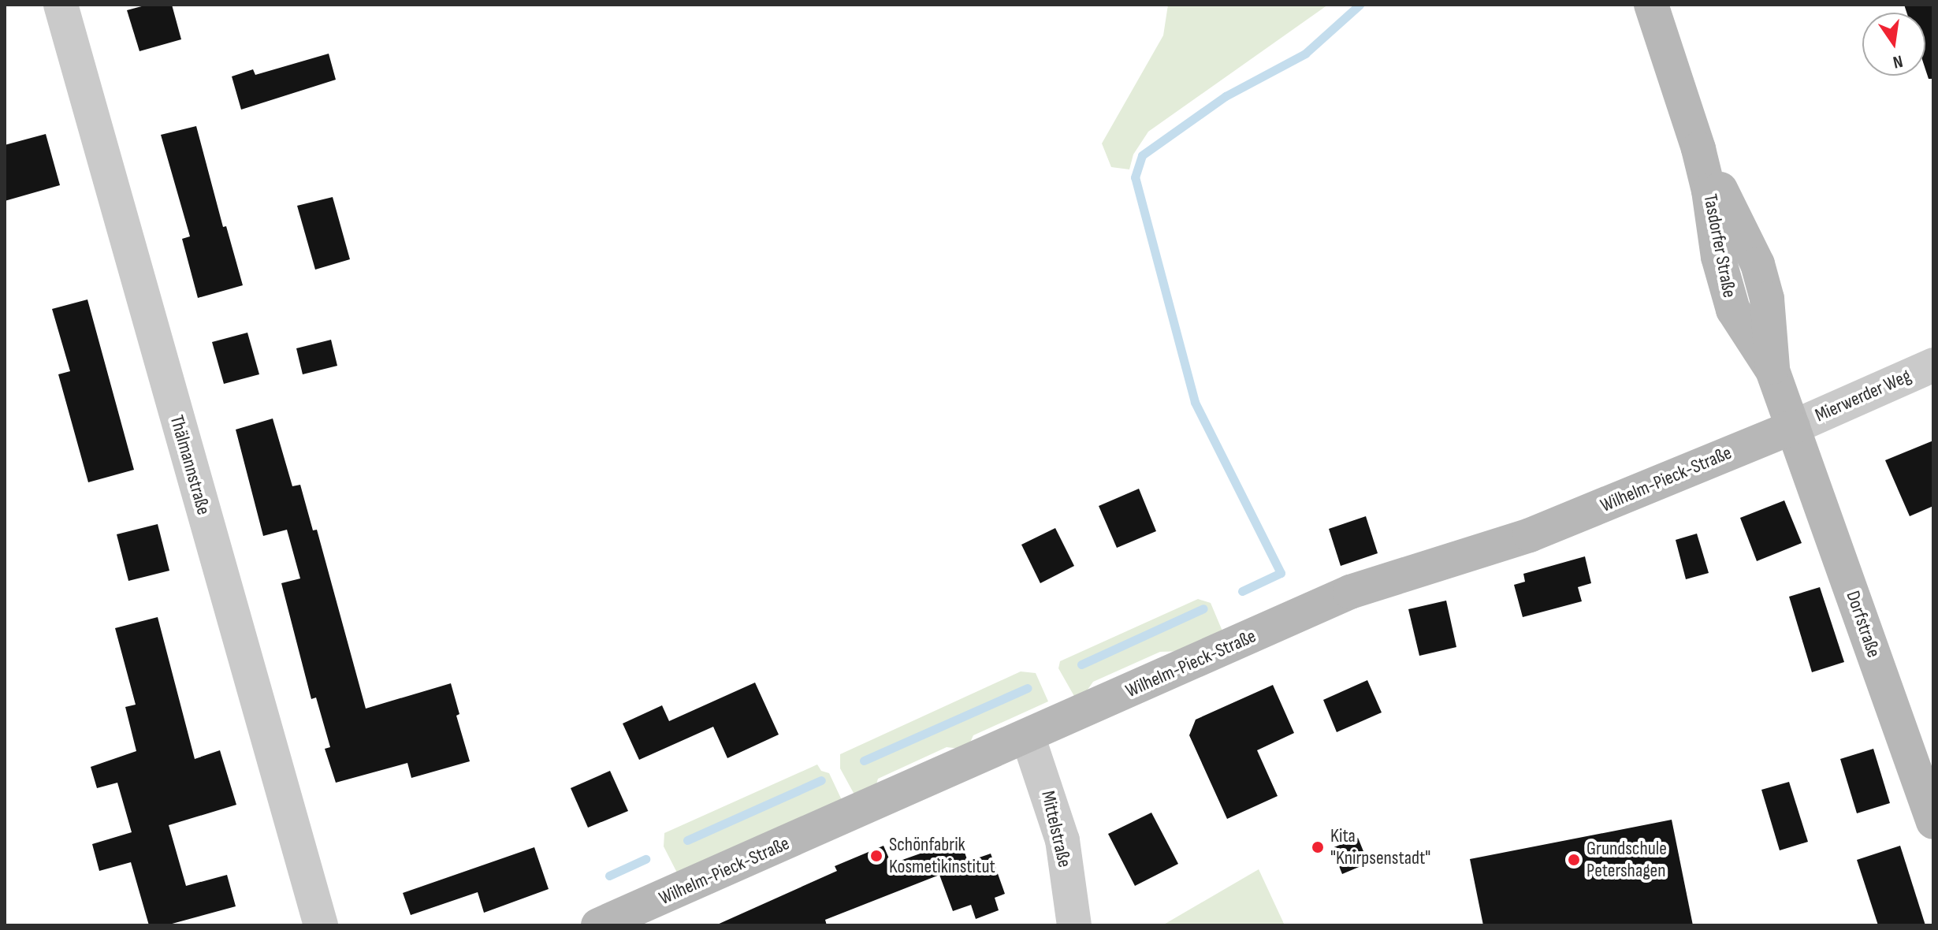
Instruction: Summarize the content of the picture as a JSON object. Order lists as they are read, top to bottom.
{
  "streets": {
    "street": [
      "Tasdorfer Straße",
      "Mierwerder Weg",
      "Thälmannstraße",
      "Wilhelm-Pieck-Straße",
      "Dorfstraße",
      "Mittelstraße"
    ]
  },
  "crossings": [
    ["Tasdorfer Straße", "Mierwerder Weg"],
    ["Tasdorfer Straße", "Wilhelm-Pieck-Straße"],
    ["Tasdorfer Straße", "Dorfstraße"],
    ["Mierwerder Weg", "Wilhelm-Pieck-Straße"],
    ["Mierwerder Weg", "Dorfstraße"],
    ["Wilhelm-Pieck-Straße", "Dorfstraße"],
    ["Wilhelm-Pieck-Straße", "Mittelstraße"]
  ],
  "places": ["Kita \"Knirpsenstadt\"", "Schönfabrik Kosmetikinstitut", "Grundschule Petershagen"],
  "north": "bottom"
}
